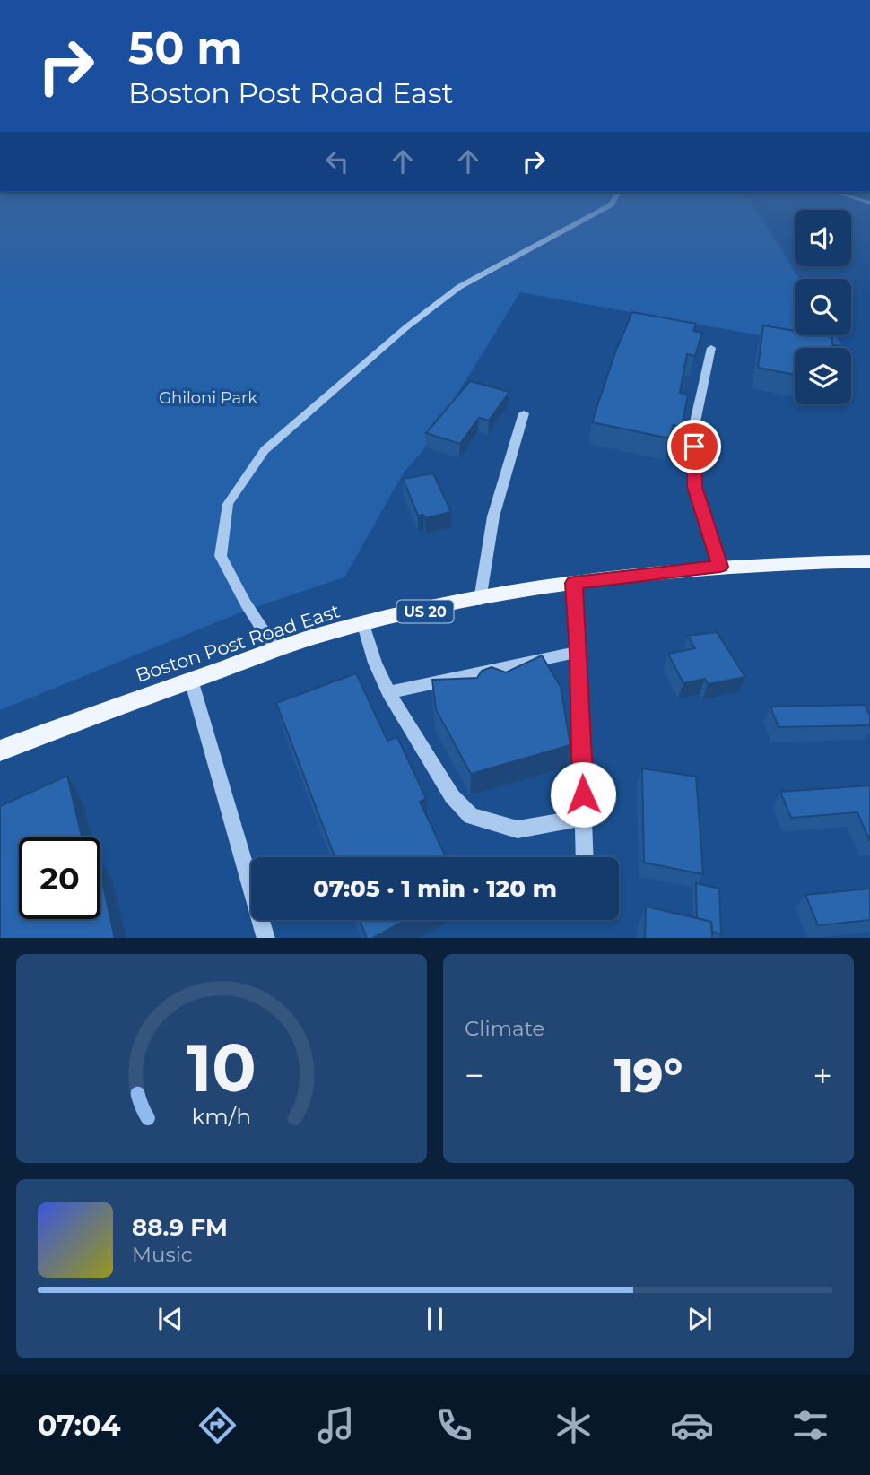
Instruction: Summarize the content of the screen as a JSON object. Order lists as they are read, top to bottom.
{
  "streets": {
    "main road": ["US 20", "Boston Post Road East"]
  },
  "parks": ["Ghiloni Park"],
  "page": {
    "turn": ["50 m", "Boston Post Road East"],
    "limit": "20",
    "trip": "07:05 · 1 min · 120 m",
    "tile": "Climate",
    "heat": ["−", "19°", "+"],
    "song": ["88.9 FM", "Music"],
    "tabs": "07:04",
    "gauge": ["10", "km/h"]
  }
}
